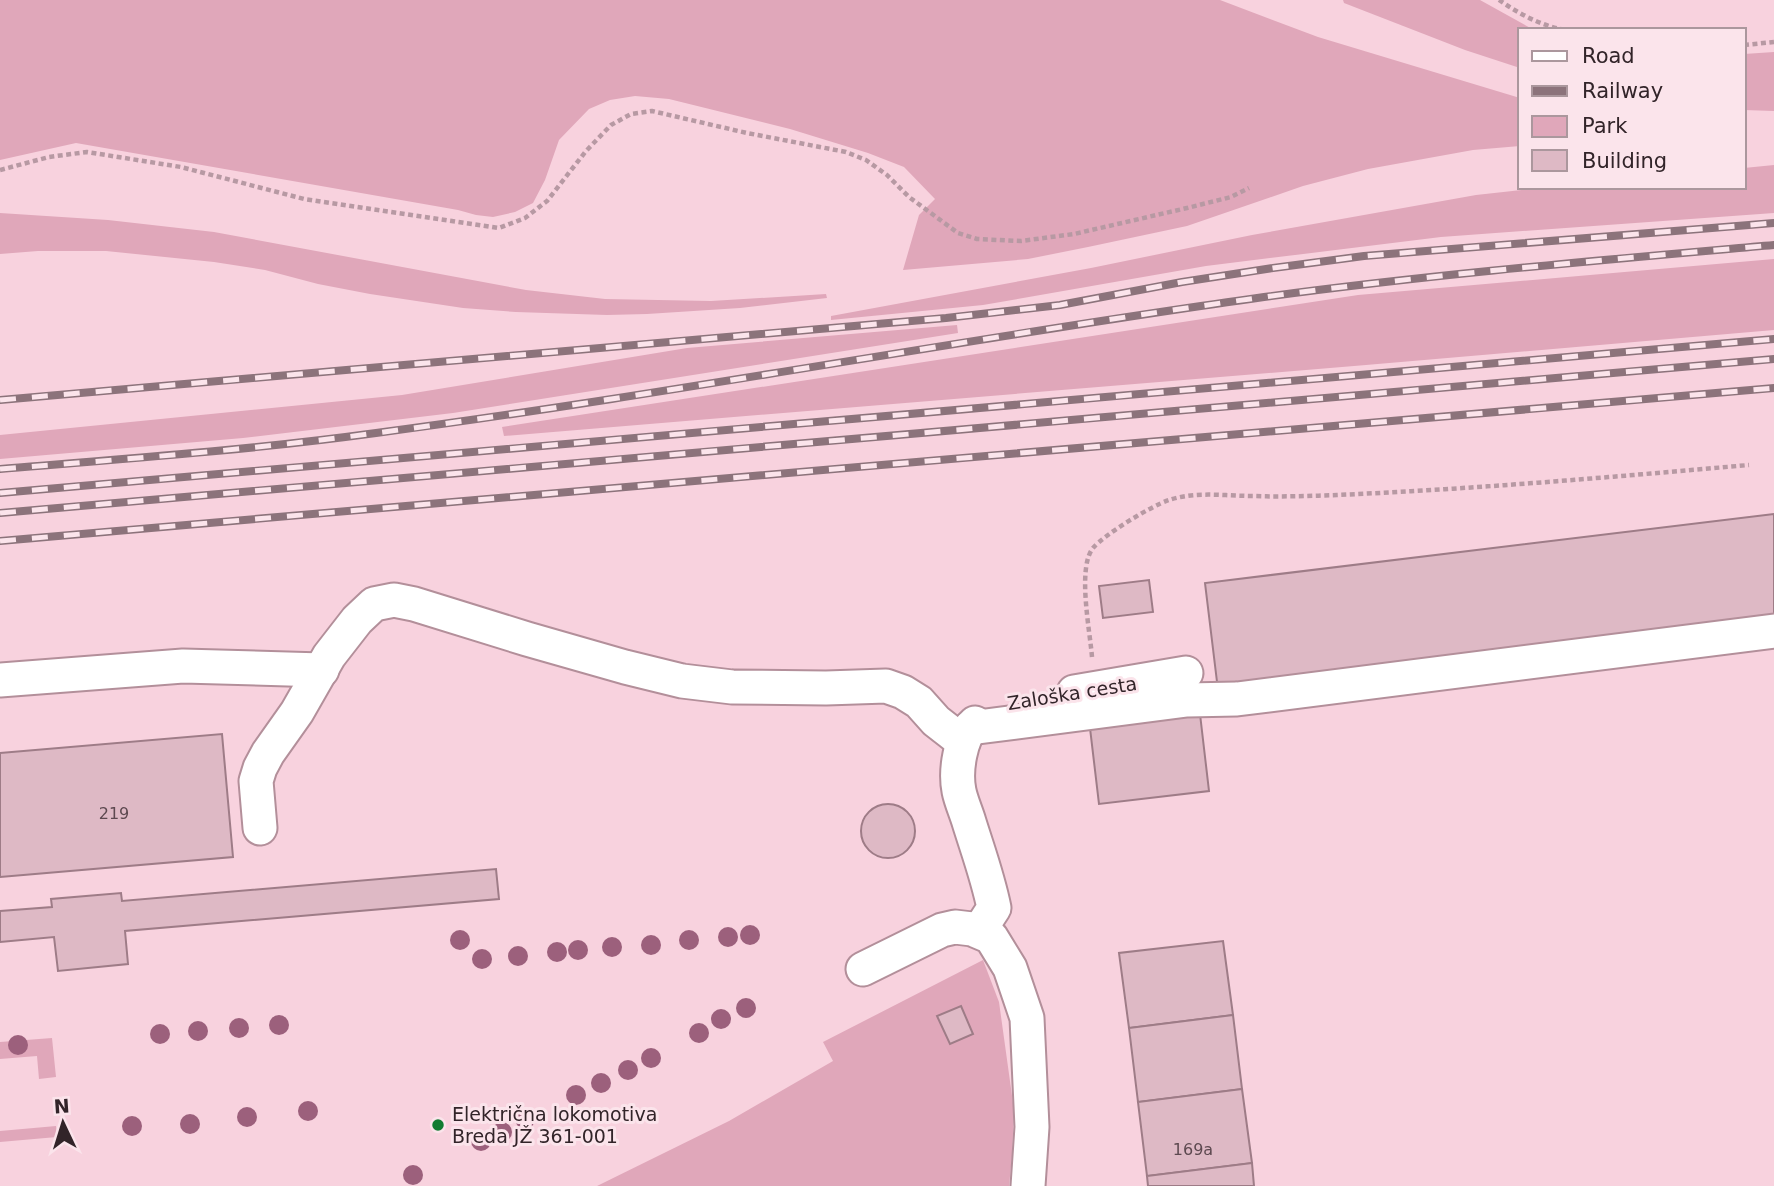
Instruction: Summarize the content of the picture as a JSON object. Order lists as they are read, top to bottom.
{
  "streets": {
    "street": ["Zaloška cesta"]
  },
  "places": ["Električna lokomotiva Breda JŽ 361-001"],
  "house_numbers": ["219", "169a"],
  "legend": [
    "Road",
    "Railway",
    "Park",
    "Building"
  ],
  "north": "top"
}
